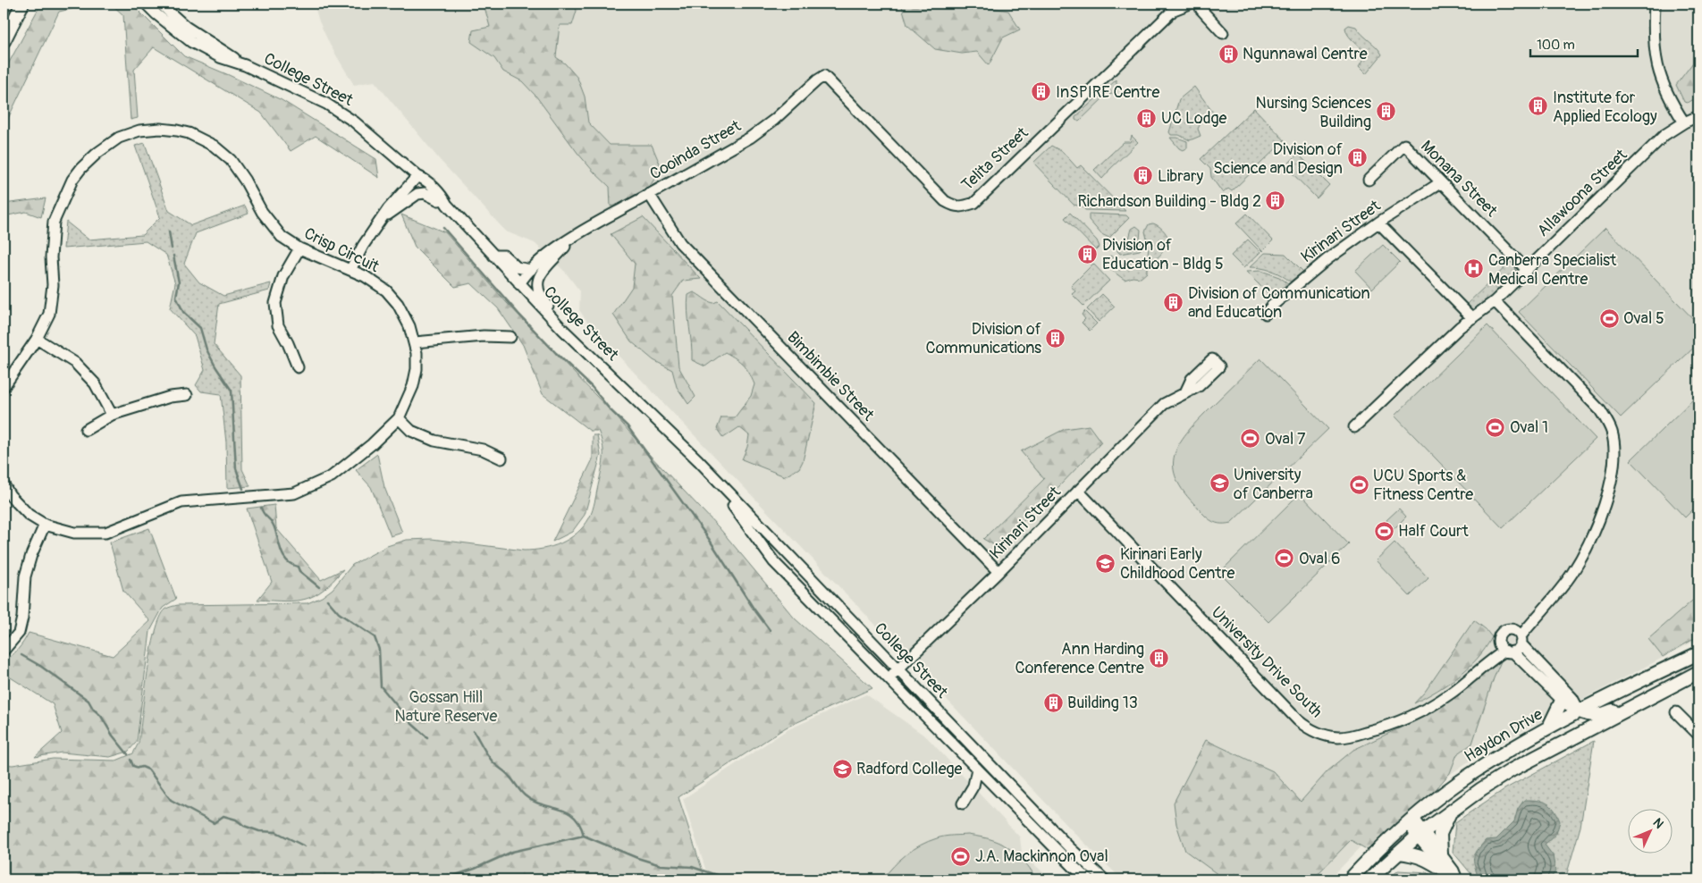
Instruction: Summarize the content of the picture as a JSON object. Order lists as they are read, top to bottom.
{
  "streets": {
    "main road": ["Haydon Drive"],
    "street": [
      "College Street",
      "Cooinda Street",
      "Telita Street",
      "Monana Street",
      "Allawoona Street",
      "Kirinari Street",
      "Crisp Circuit",
      "Bimbimbie Street",
      "University Drive South"
    ]
  },
  "crossings": [
    ["College Street", "Cooinda Street"],
    ["College Street", "Kirinari Street"],
    ["Cooinda Street", "Telita Street"],
    ["Cooinda Street", "Bimbimbie Street"],
    ["Monana Street", "Allawoona Street"],
    ["Monana Street", "Kirinari Street"],
    ["Kirinari Street", "Bimbimbie Street"],
    ["Kirinari Street", "University Drive South"]
  ],
  "parks": ["Gossan Hill Nature Reserve"],
  "places": {
    "building": [
      "Ngunnawal Centre",
      "InSPIRE Centre",
      "Institute for Applied Ecology",
      "Nursing Sciences Building",
      "UC Lodge",
      "Division of Science and Design",
      "Library",
      "Richardson Building - Bldg 2",
      "Division of Education - Bldg 5",
      "Division of Communication and Education",
      "Division of Communications",
      "Ann Harding Conference Centre",
      "Building 13"
    ],
    "hospital": ["Canberra Specialist Medical Centre"],
    "sports": [
      "Oval 5",
      "Oval 1",
      "Oval 7",
      "UCU Sports & Fitness Centre",
      "Half Court",
      "Oval 6",
      "J.A. Mackinnon Oval"
    ],
    "school or university": ["University of Canberra", "Kirinari Early Childhood Centre", "Radford College"]
  },
  "scale_bar": "100 m",
  "north": "top right"
}
